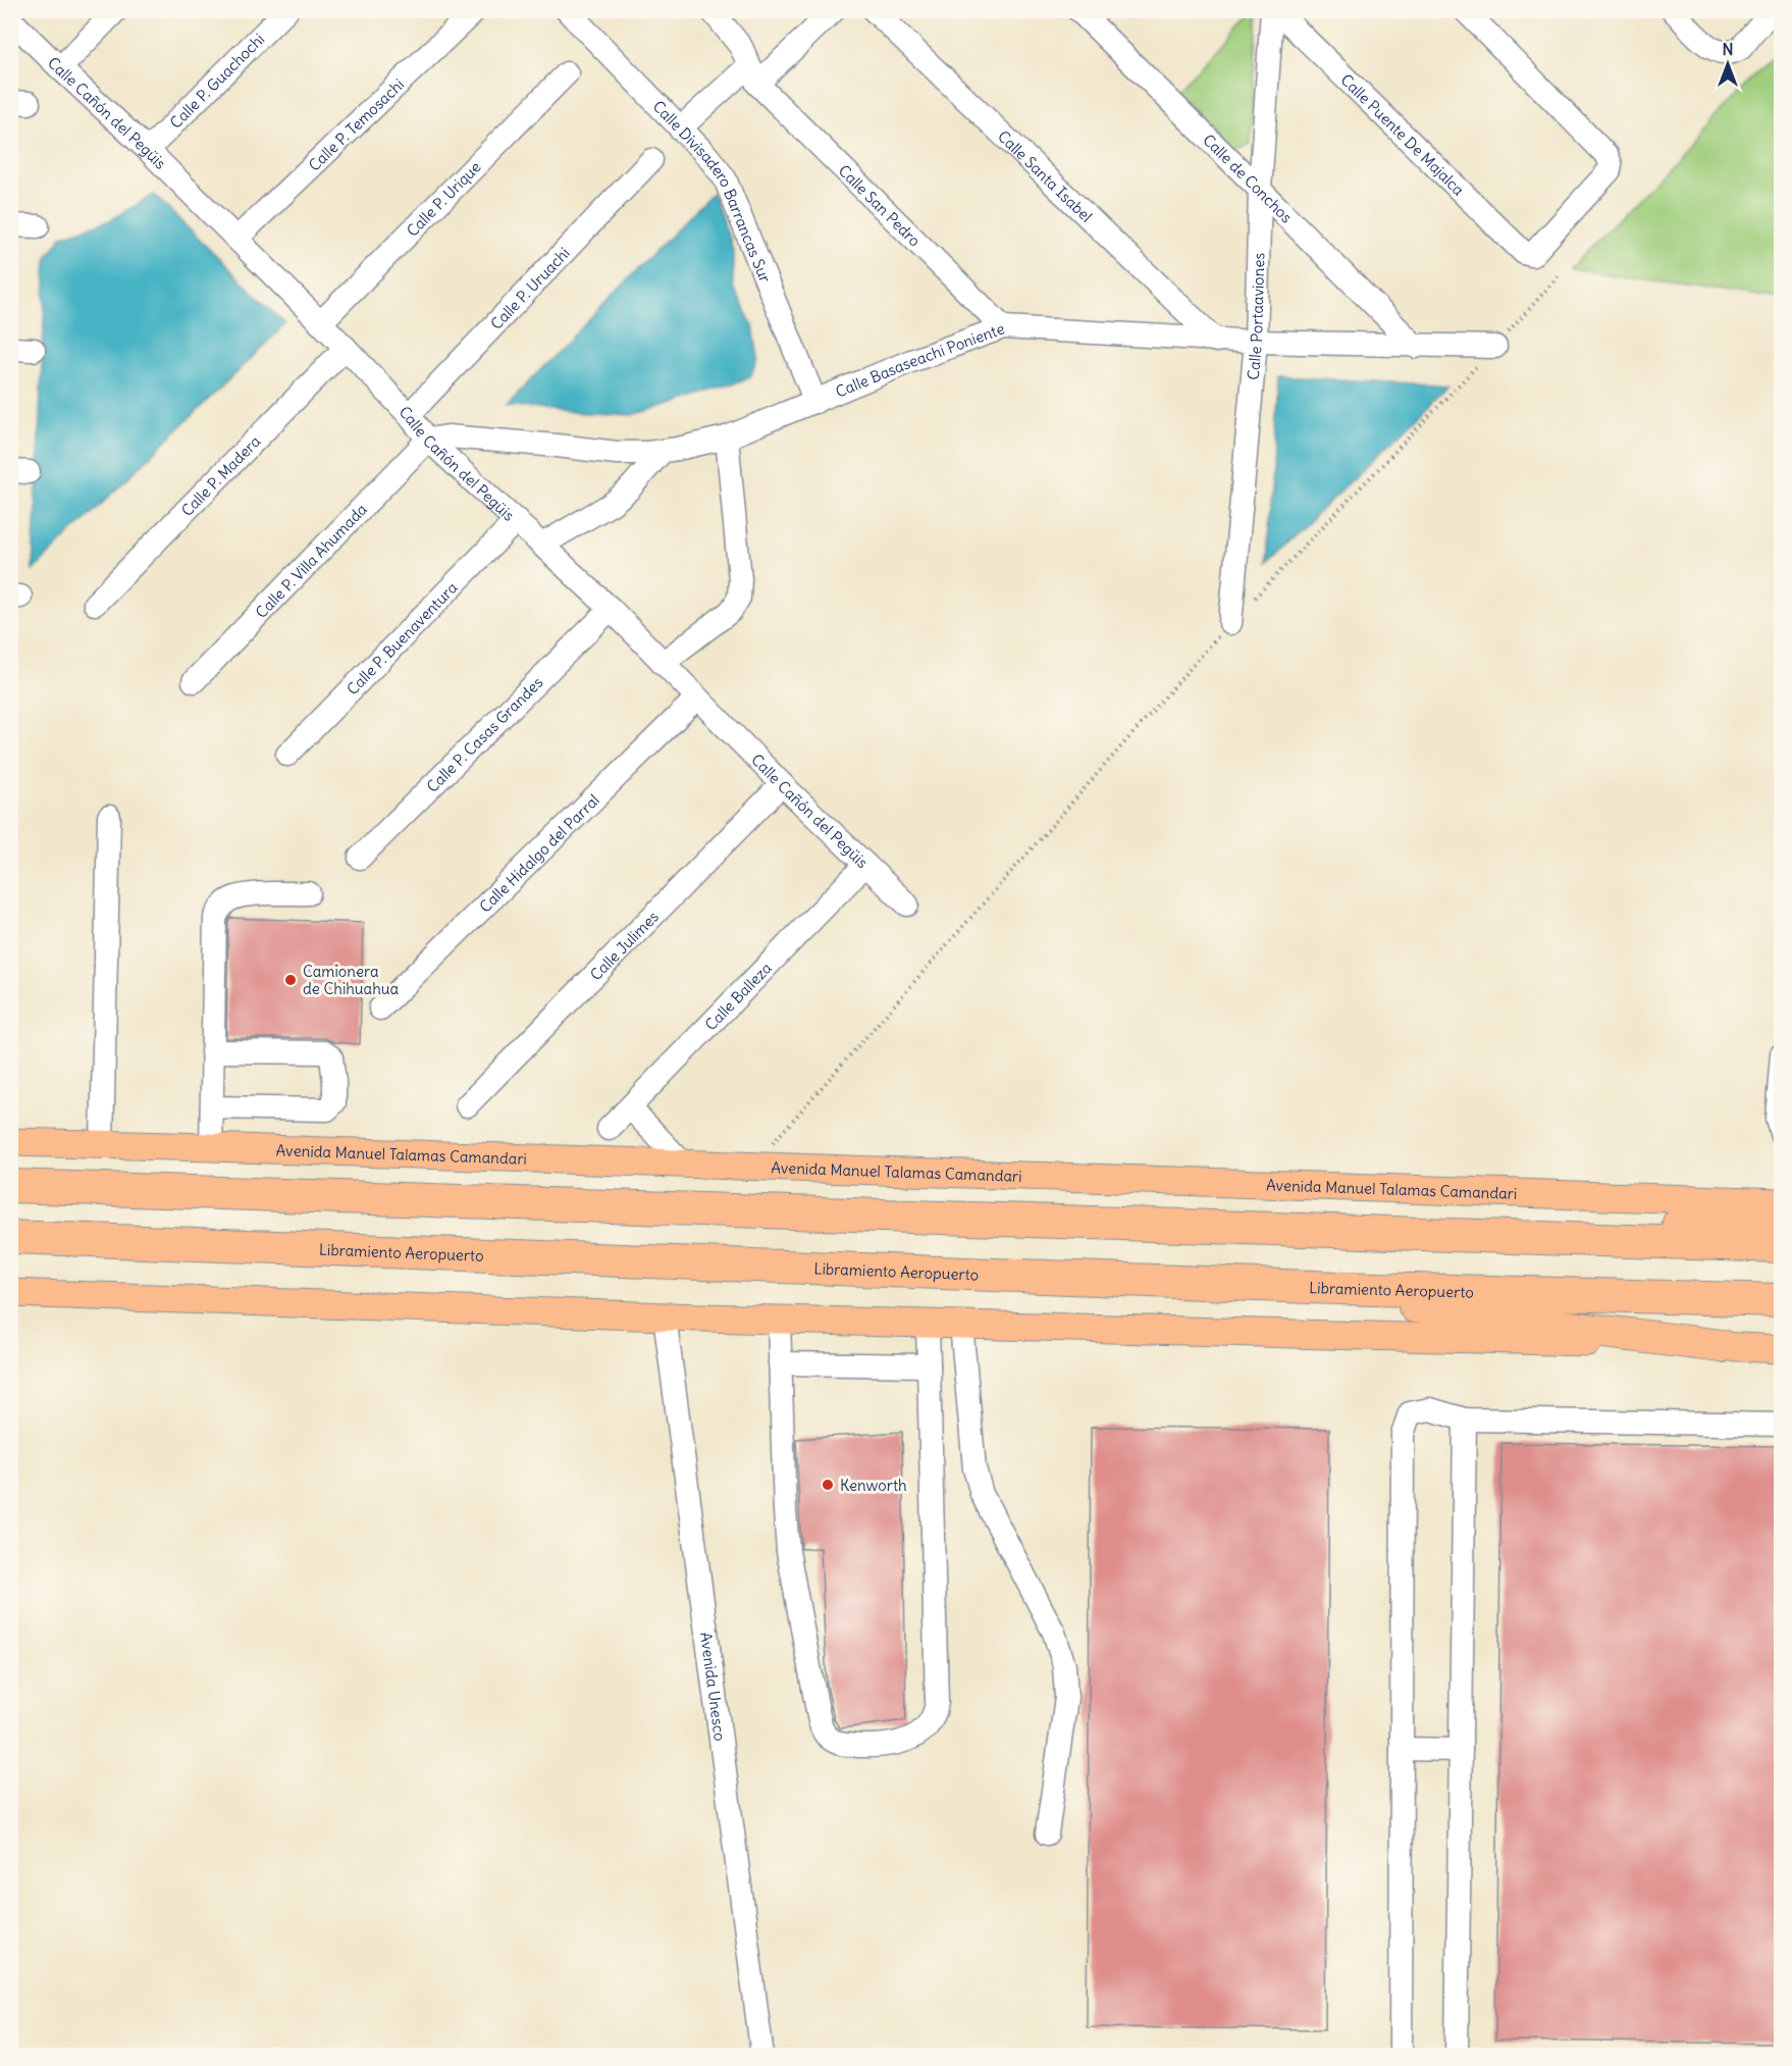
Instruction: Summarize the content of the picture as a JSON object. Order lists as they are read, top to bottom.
{
  "streets": {
    "highway": ["Libramiento Aeropuerto"],
    "main road": ["Avenida Manuel Talamas Camandari"],
    "street": [
      "Calle P. Guachochi",
      "Calle Cañón del Pegüis",
      "Calle P. Temosachi",
      "Calle Puente De Majalca",
      "Calle Santa Isabel",
      "Calle de Conchos",
      "Calle Divisadero Barrancas Sur",
      "Calle P. Urique",
      "Calle San Pedro",
      "Calle P. Uruachi",
      "Calle Portaaviones",
      "Calle Basaseachi Poniente",
      "Calle P. Madera",
      "Calle P. Villa Ahumada",
      "Calle P. Buenaventura",
      "Calle P. Casas Grandes",
      "Calle Hidalgo del Parral",
      "Calle Julimes",
      "Calle Balleza",
      "Avenida Unesco"
    ]
  },
  "crossings": [
    ["Calle P. Guachochi", "Calle Cañón del Pegüis"],
    ["Calle Cañón del Pegüis", "Calle P. Temosachi"],
    ["Calle Cañón del Pegüis", "Calle P. Urique"],
    ["Calle Cañón del Pegüis", "Calle P. Uruachi"],
    ["Calle Cañón del Pegüis", "Calle Basaseachi Poniente"],
    ["Calle Cañón del Pegüis", "Calle P. Madera"],
    ["Calle Cañón del Pegüis", "Calle P. Villa Ahumada"],
    ["Calle Cañón del Pegüis", "Calle P. Buenaventura"],
    ["Calle Cañón del Pegüis", "Calle P. Casas Grandes"],
    ["Calle Cañón del Pegüis", "Calle Hidalgo del Parral"],
    ["Calle Cañón del Pegüis", "Calle Julimes"],
    ["Calle Cañón del Pegüis", "Calle Balleza"],
    ["Calle Puente De Majalca", "Calle Portaaviones"],
    ["Calle Santa Isabel", "Calle Basaseachi Poniente"],
    ["Calle de Conchos", "Calle Portaaviones"],
    ["Calle de Conchos", "Calle Basaseachi Poniente"],
    ["Calle Divisadero Barrancas Sur", "Calle Basaseachi Poniente"],
    ["Calle San Pedro", "Calle Basaseachi Poniente"],
    ["Calle Portaaviones", "Calle Basaseachi Poniente"],
    ["Calle Basaseachi Poniente", "Calle P. Villa Ahumada"]
  ],
  "places": ["Camionera de Chihuahua", "Kenworth"],
  "north": "top"
}
